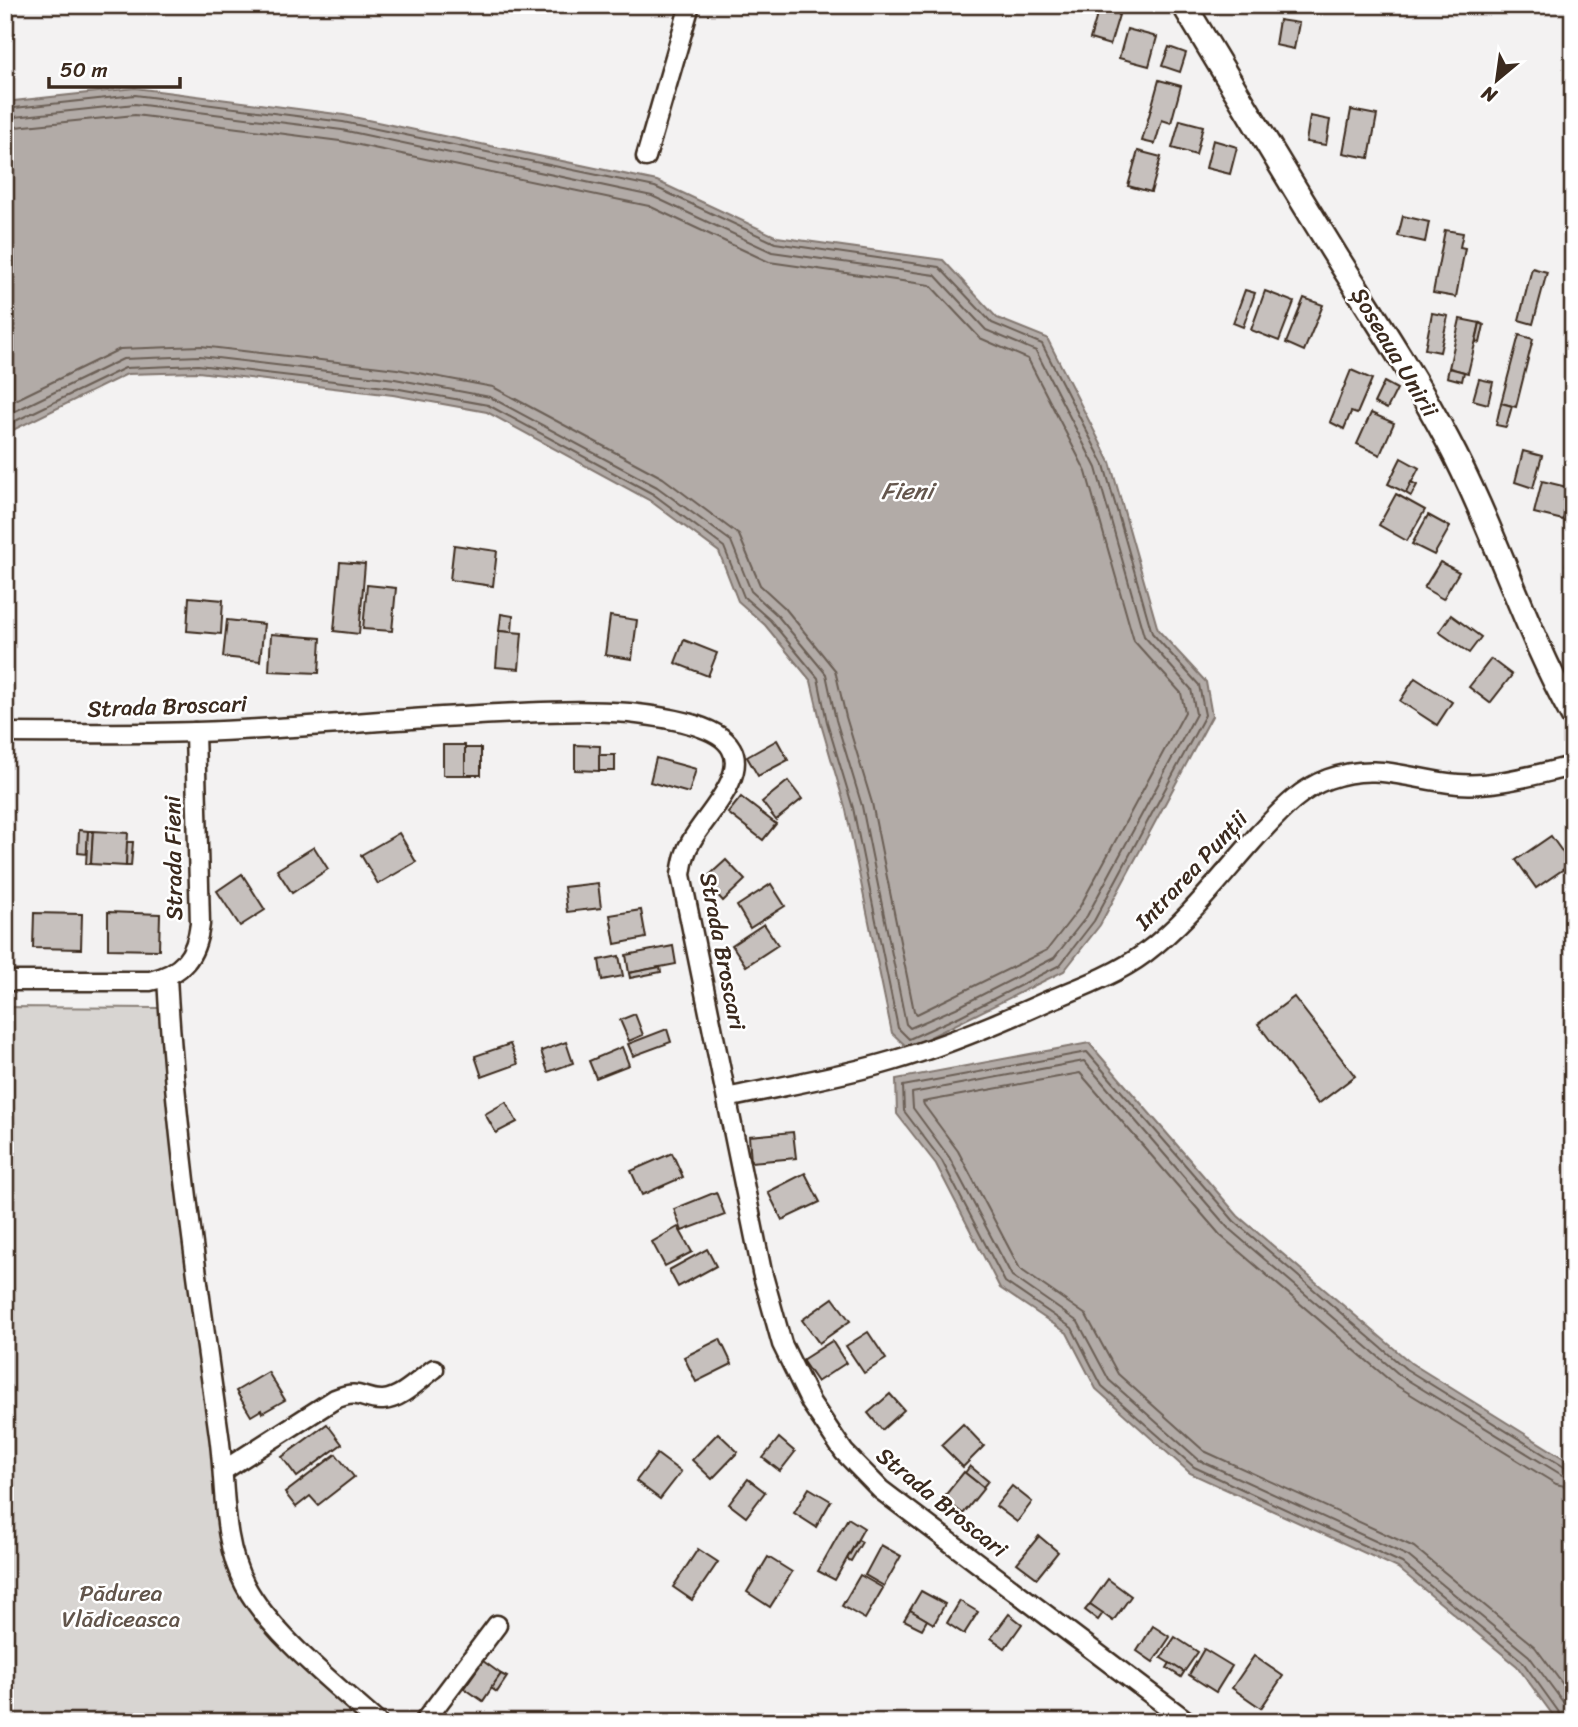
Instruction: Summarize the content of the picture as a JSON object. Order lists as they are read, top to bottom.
{
  "streets": {
    "main road": ["Șoseaua Unirii"],
    "street": ["Strada Broscari", "Strada Fieni", "Intrarea Punții"]
  },
  "crossings": [
    ["Strada Broscari", "Strada Fieni"],
    ["Strada Broscari", "Intrarea Punții"]
  ],
  "water": ["Fieni"],
  "parks": ["Pădurea Vlădiceasca"],
  "scale_bar": "50 m",
  "north": "bottom left"
}
